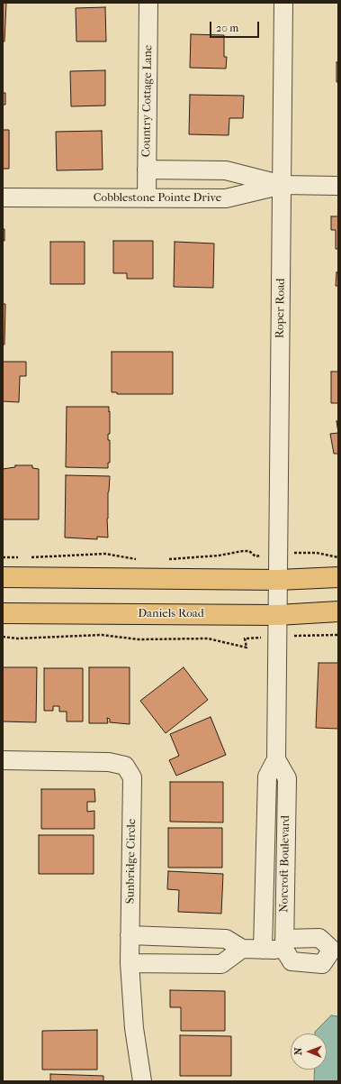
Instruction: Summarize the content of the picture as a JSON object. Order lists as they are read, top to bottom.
{
  "streets": {
    "main road": ["Daniels Road"],
    "street": [
      "Country Cottage Lane",
      "Cobblestone Pointe Drive",
      "Roper Road",
      "Sunbridge Circle",
      "Norcroft Boulevard"
    ]
  },
  "crossings": [
    ["Country Cottage Lane", "Cobblestone Pointe Drive"],
    ["Cobblestone Pointe Drive", "Roper Road"],
    ["Roper Road", "Daniels Road"],
    ["Roper Road", "Norcroft Boulevard"],
    ["Daniels Road", "Norcroft Boulevard"]
  ],
  "scale_bar": "20 m",
  "north": "left"
}
